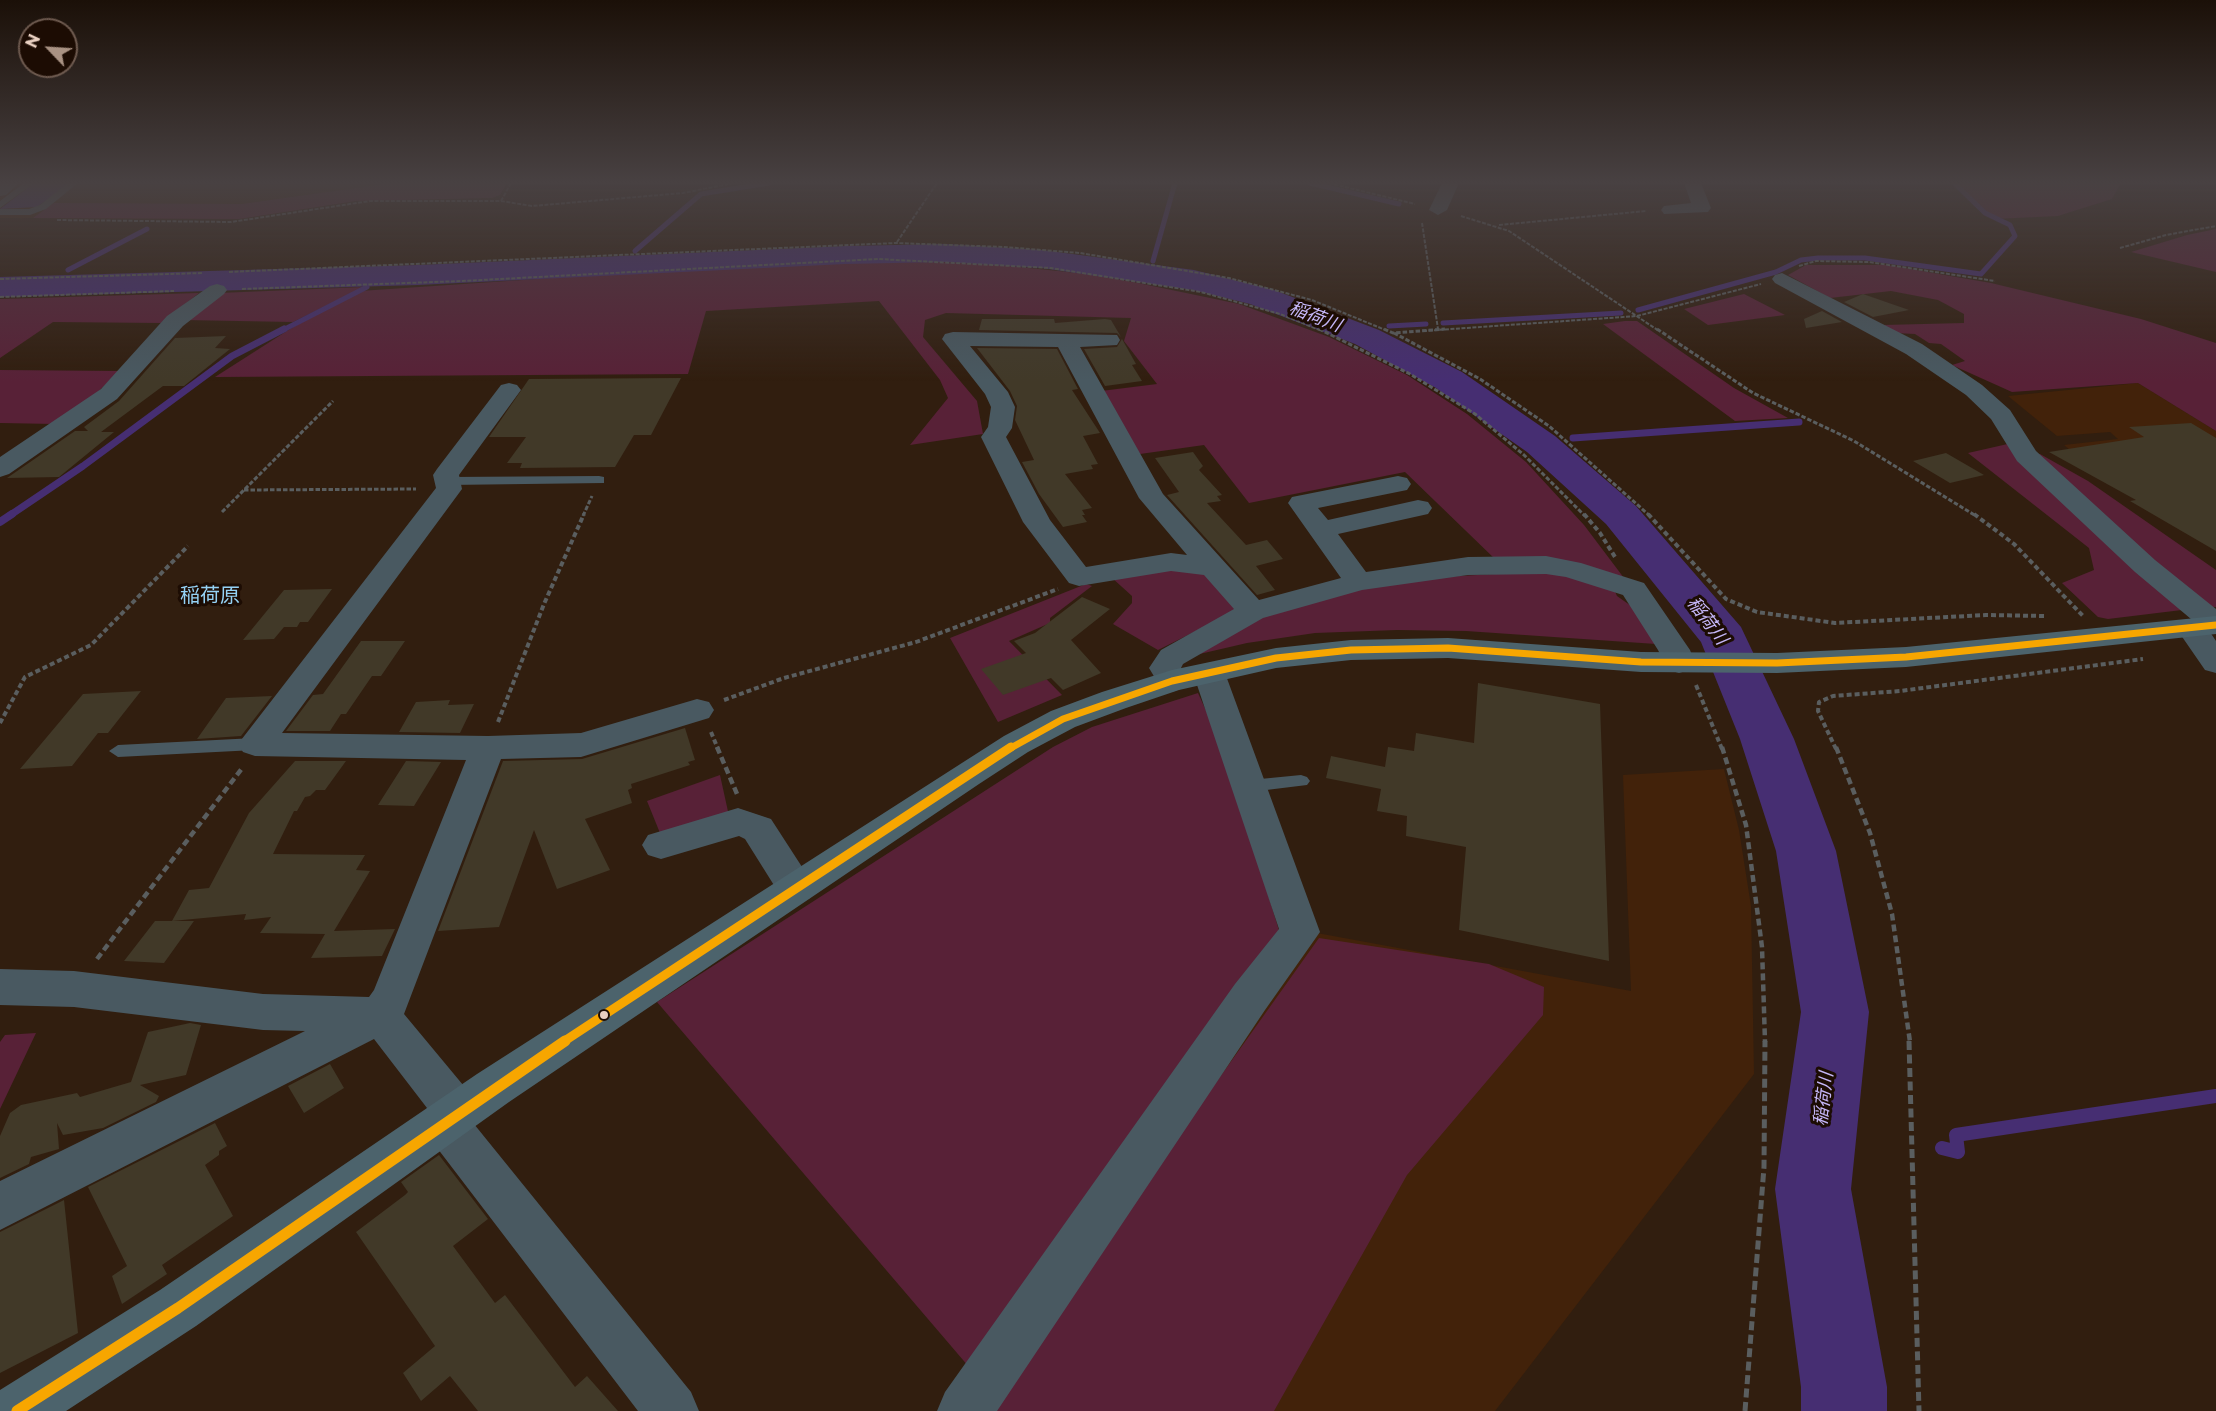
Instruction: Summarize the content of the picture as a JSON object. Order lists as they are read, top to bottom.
{
  "districts": ["稲荷原"],
  "water": ["稲荷川"],
  "north": "top left"
}
